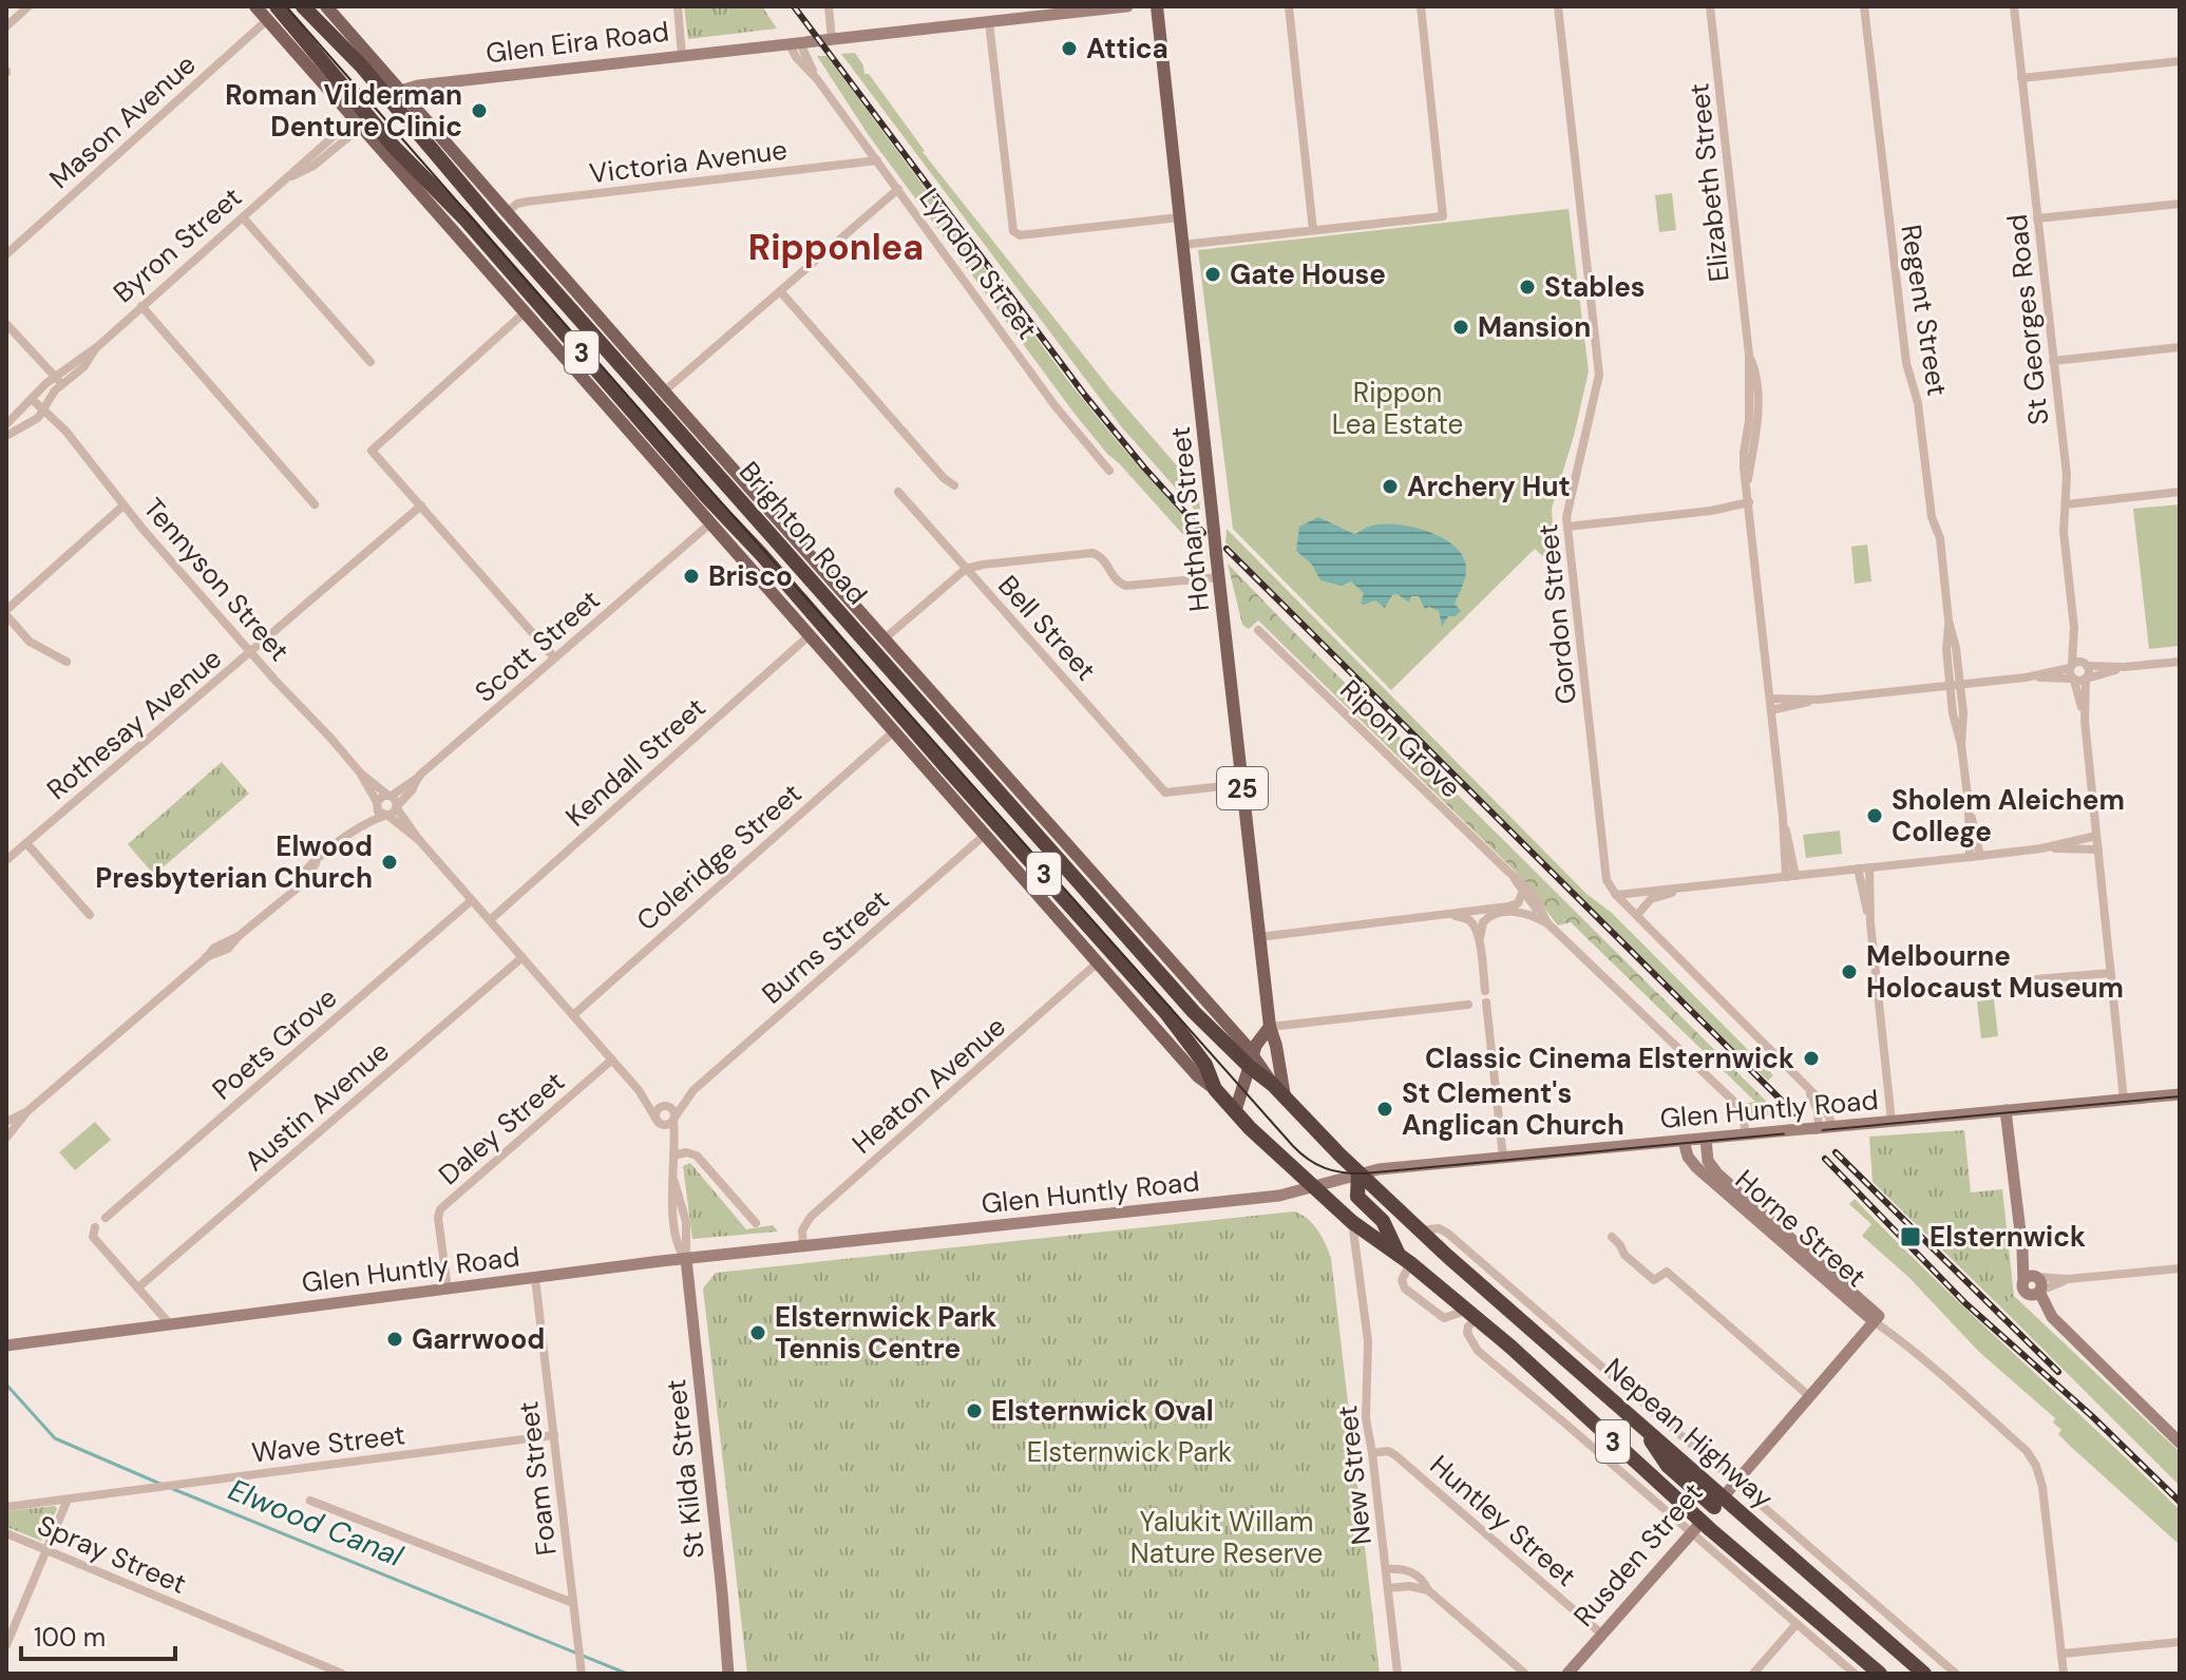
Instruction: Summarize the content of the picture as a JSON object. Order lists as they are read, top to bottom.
{
  "streets": {
    "highway": [
      "Glen Eira Road",
      "3",
      "Brighton Road",
      "Nepean Highway",
      "Rusden Street"
    ],
    "main road": [
      "Hotham Street",
      "25",
      "Glen Huntly Road",
      "Horne Street",
      "St Kilda Street"
    ],
    "street": [
      "Mason Avenue",
      "Victoria Avenue",
      "Elizabeth Street",
      "Byron Street",
      "Lyndon Street",
      "Regent Street",
      "St Georges Road",
      "Tennyson Street",
      "Gordon Street",
      "Bell Street",
      "Scott Street",
      "Rothesay Avenue",
      "Ripon Grove",
      "Kendall Street",
      "Coleridge Street",
      "Burns Street",
      "Poets Grove",
      "Heaton Avenue",
      "Austin Avenue",
      "Daley Street",
      "Wave Street",
      "New Street",
      "Foam Street",
      "Huntley Street",
      "Spray Street"
    ]
  },
  "crossings": [
    ["Glen Eira Road", "Byron Street"],
    ["Glen Eira Road", "Lyndon Street"],
    ["Glen Eira Road", "Brighton Road"],
    ["Mason Avenue", "Brighton Road"],
    ["Victoria Avenue", "Lyndon Street"],
    ["Victoria Avenue", "Brighton Road"],
    ["Byron Street", "Brighton Road"],
    ["Byron Street", "Tennyson Street"],
    ["Hotham Street", "Brighton Road"],
    ["Hotham Street", "Bell Street"],
    ["Brighton Road", "Scott Street"],
    ["Brighton Road", "Kendall Street"],
    ["Brighton Road", "Coleridge Street"],
    ["Brighton Road", "Burns Street"],
    ["Brighton Road", "Heaton Avenue"],
    ["Brighton Road", "Glen Huntly Road"],
    ["Brighton Road", "Nepean Highway"],
    ["Tennyson Street", "Rothesay Avenue"],
    ["Gordon Street", "Glen Huntly Road"],
    ["Ripon Grove", "Glen Huntly Road"],
    ["Heaton Avenue", "Glen Huntly Road"],
    ["Glen Huntly Road", "Daley Street"],
    ["Glen Huntly Road", "Horne Street"],
    ["Glen Huntly Road", "Nepean Highway"],
    ["Glen Huntly Road", "St Kilda Street"],
    ["Glen Huntly Road", "Foam Street"],
    ["Horne Street", "Rusden Street"],
    ["Nepean Highway", "New Street"],
    ["Nepean Highway", "Rusden Street"],
    ["Wave Street", "Foam Street"],
    ["New Street", "Huntley Street"],
    ["Huntley Street", "Rusden Street"]
  ],
  "districts": ["Ripponlea"],
  "water": ["Elwood Canal"],
  "parks": ["Rippon Lea Estate", "Elsternwick Park", "Yalukit Willam Nature Reserve"],
  "places": {
    "other": [
      "Attica",
      "Roman Vilderman Denture Clinic",
      "Gate House",
      "Stables",
      "Mansion",
      "Archery Hut",
      "Brisco",
      "Sholem Aleichem College",
      "Elwood Presbyterian Church",
      "Melbourne Holocaust Museum",
      "Classic Cinema Elsternwick",
      "St Clement's Anglican Church",
      "Elsternwick Park Tennis Centre",
      "Garrwood",
      "Elsternwick Oval"
    ],
    "transit": ["Elsternwick"]
  },
  "scale_bar": "100 m"
}
